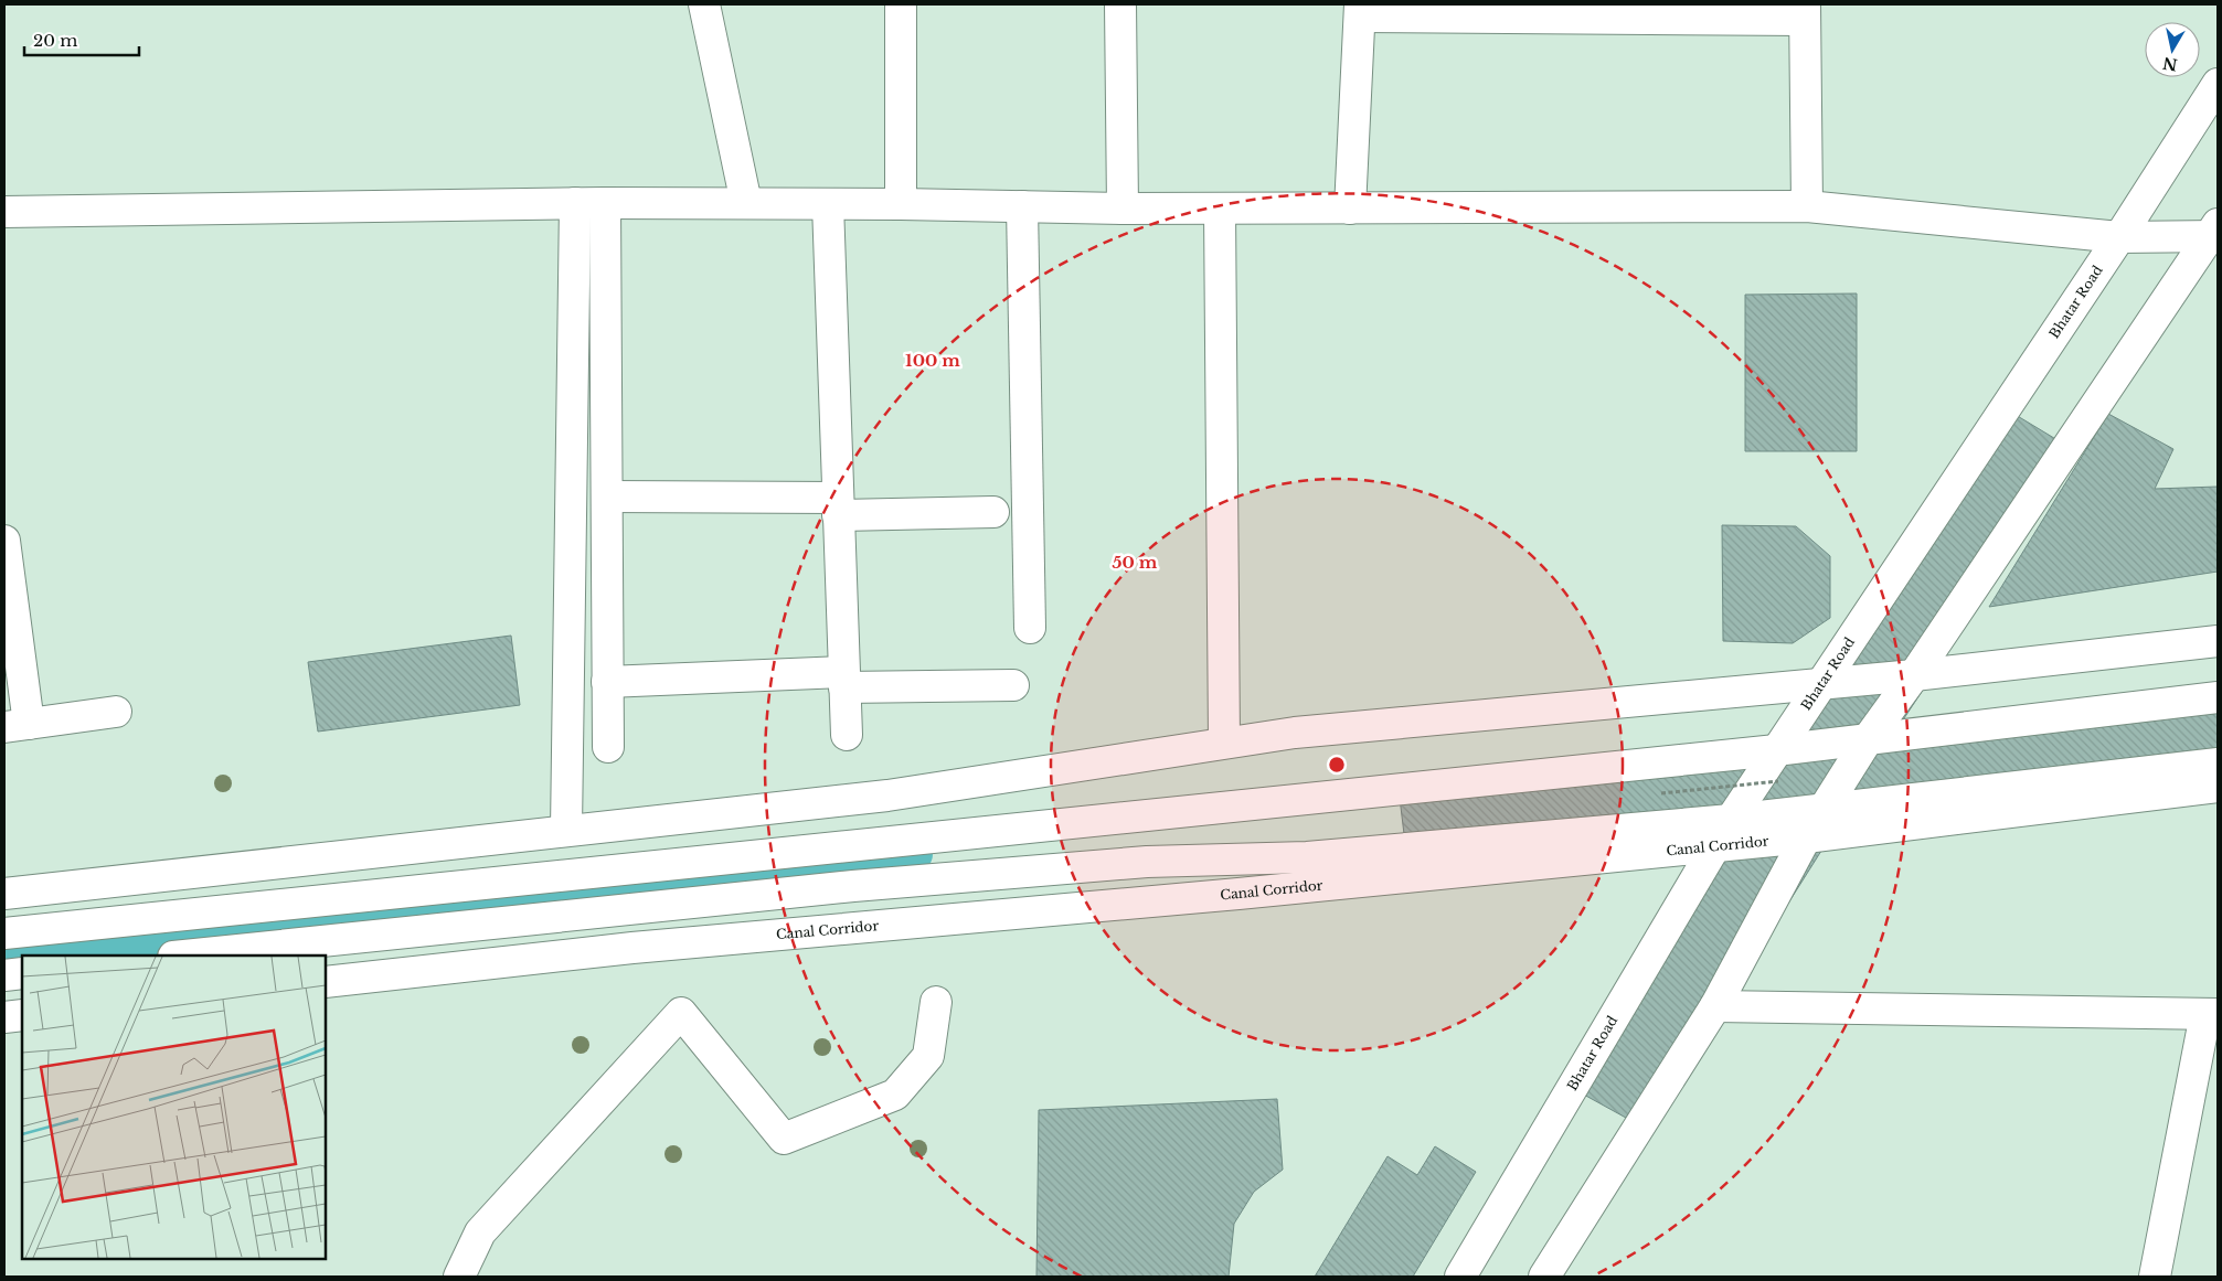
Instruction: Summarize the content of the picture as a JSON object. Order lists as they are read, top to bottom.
{
  "streets": {
    "street": ["Bhatar Road", "Canal Corridor"]
  },
  "crossings": [
    ["Bhatar Road", "Canal Corridor"]
  ],
  "scale_bar": "20 m",
  "north": "bottom",
  "rings": ["100 m", "50 m"]
}
